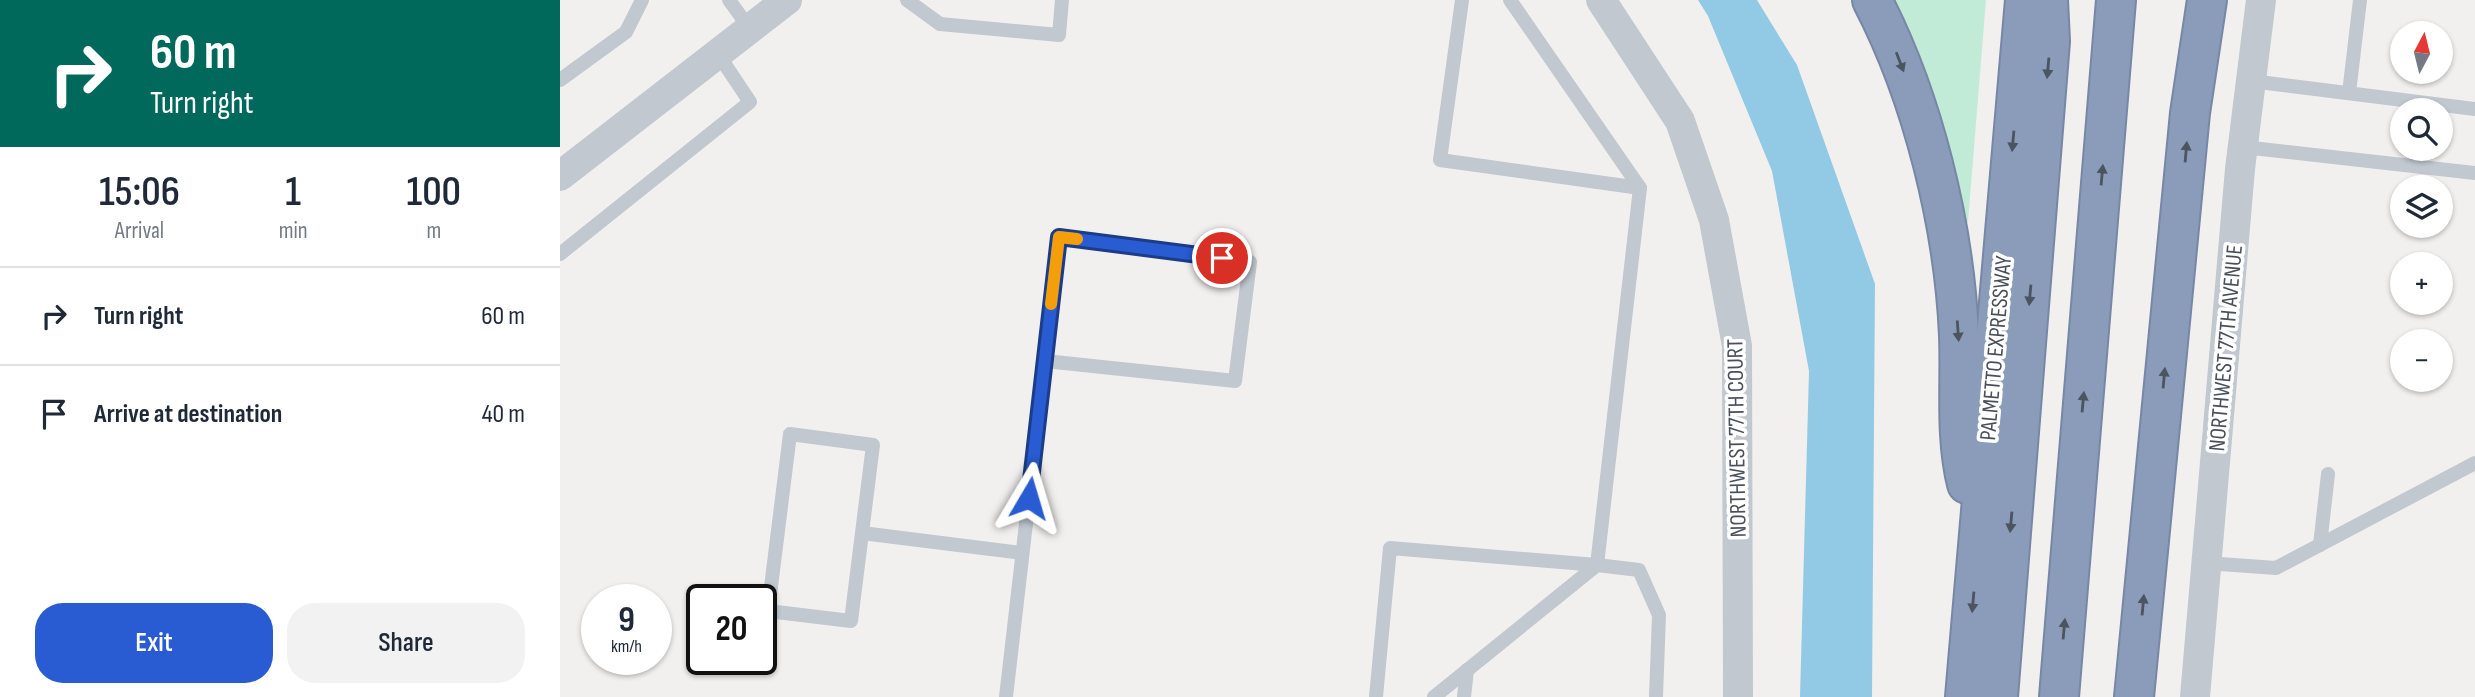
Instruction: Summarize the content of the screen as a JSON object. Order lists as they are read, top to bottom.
{
  "streets": {
    "highway": ["PALMETTO EXPRESSWAY"],
    "street": ["NORTHWEST 77TH AVENUE", "NORTHWEST 77TH COURT"]
  },
  "north": "top",
  "page": {
    "turn": ["60 m", "Turn right"],
    "map_buttons": ["+", "−"],
    "eta": [
      "15:06",
      "Arrival",
      "1",
      "min",
      "100",
      "m"
    ],
    "list": [
      {
        "name": "Turn right",
        "value": "60 m"
      },
      {
        "name": "Arrive at destination",
        "value": "40 m"
      }
    ],
    "speed": "9 km/h",
    "limit": "20",
    "buttons": ["Exit", "Share"]
  }
}
